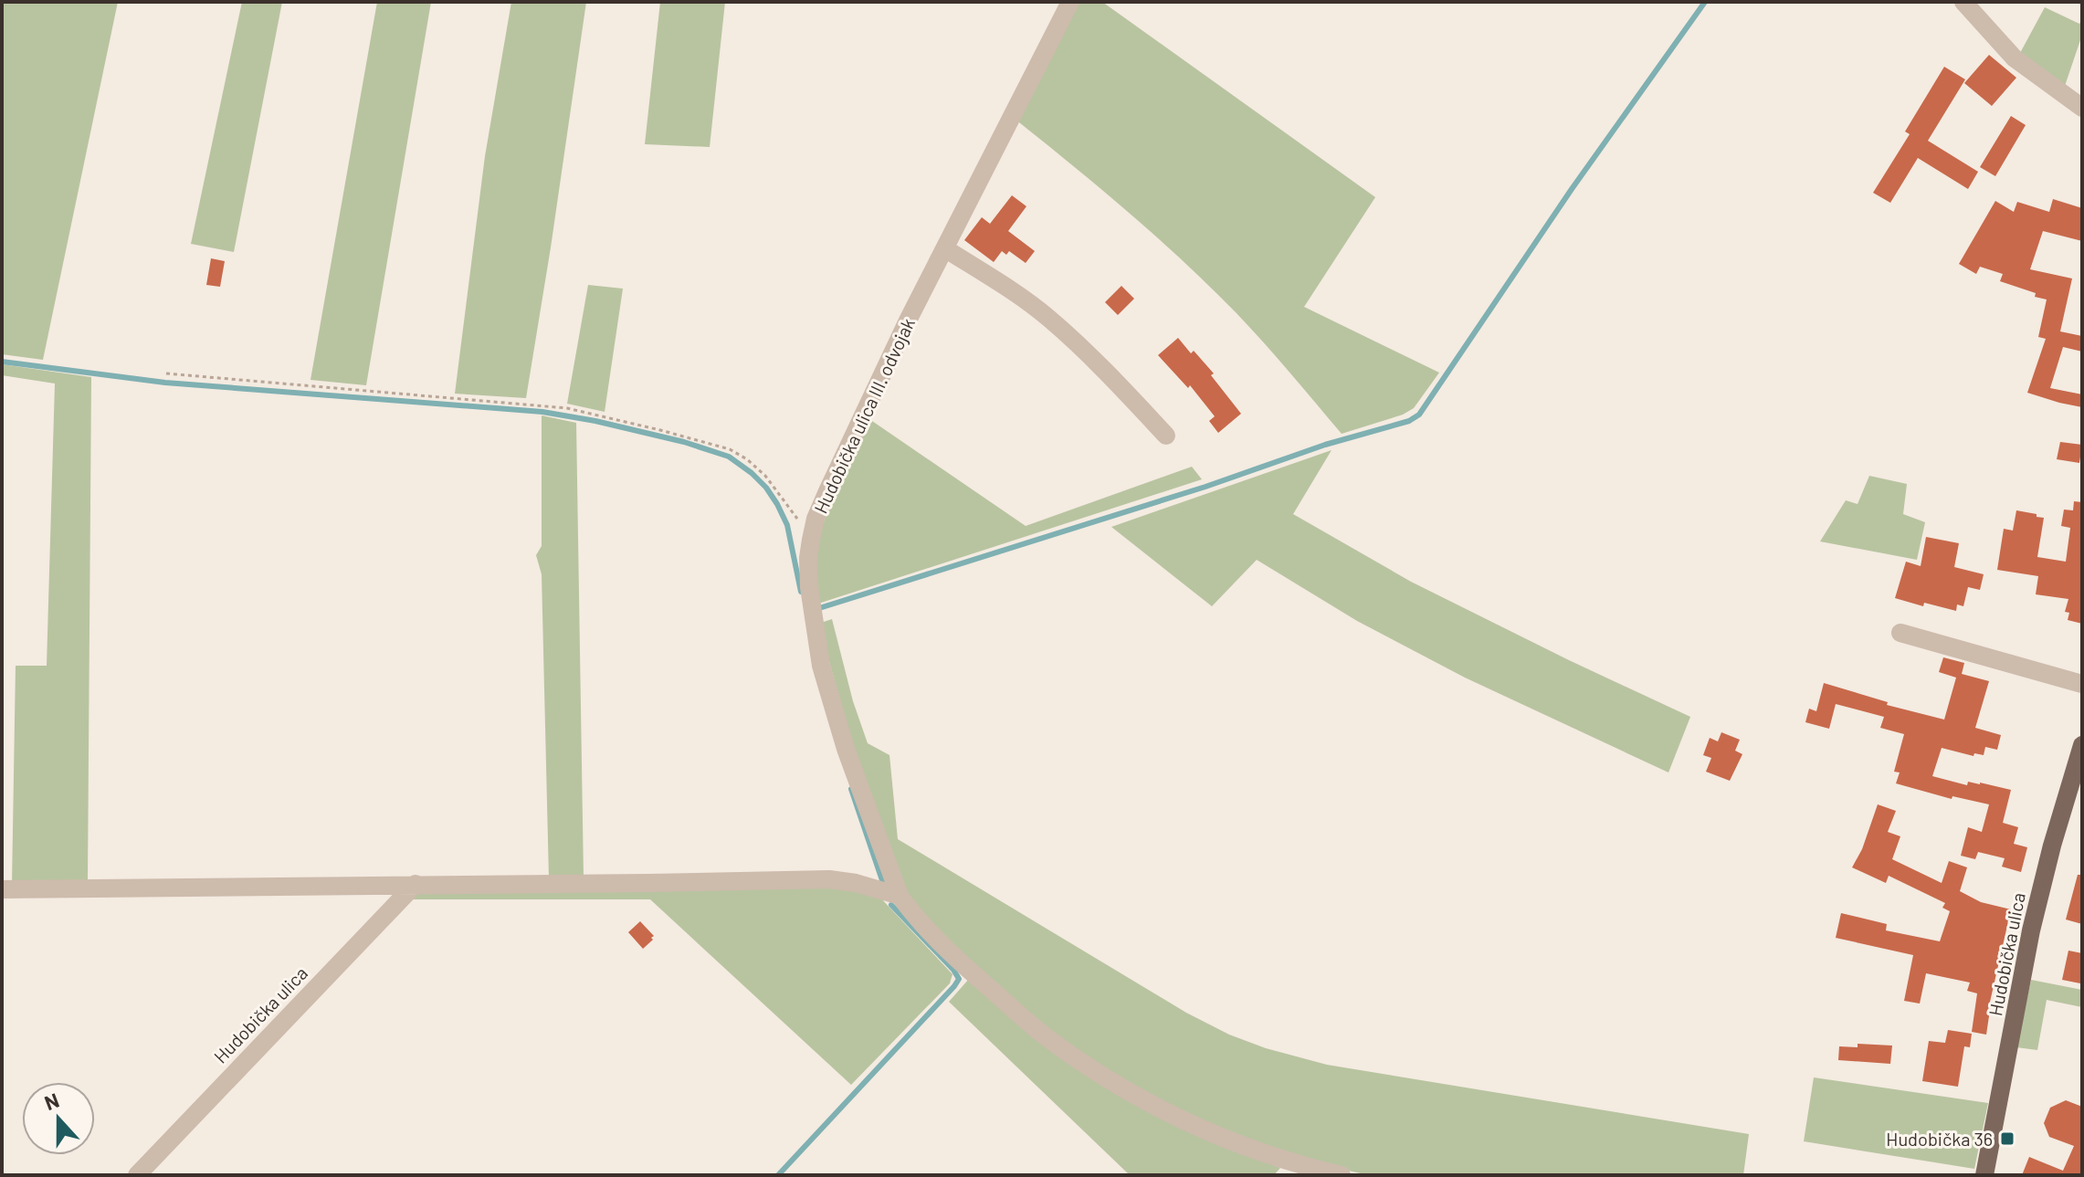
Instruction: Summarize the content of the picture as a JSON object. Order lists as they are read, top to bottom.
{
  "streets": {
    "main road": ["Hudobička ulica"],
    "street": ["Hudobička ulica III. odvojak"]
  },
  "places": {
    "transit": ["Hudobička 36"]
  },
  "north": "top"
}
